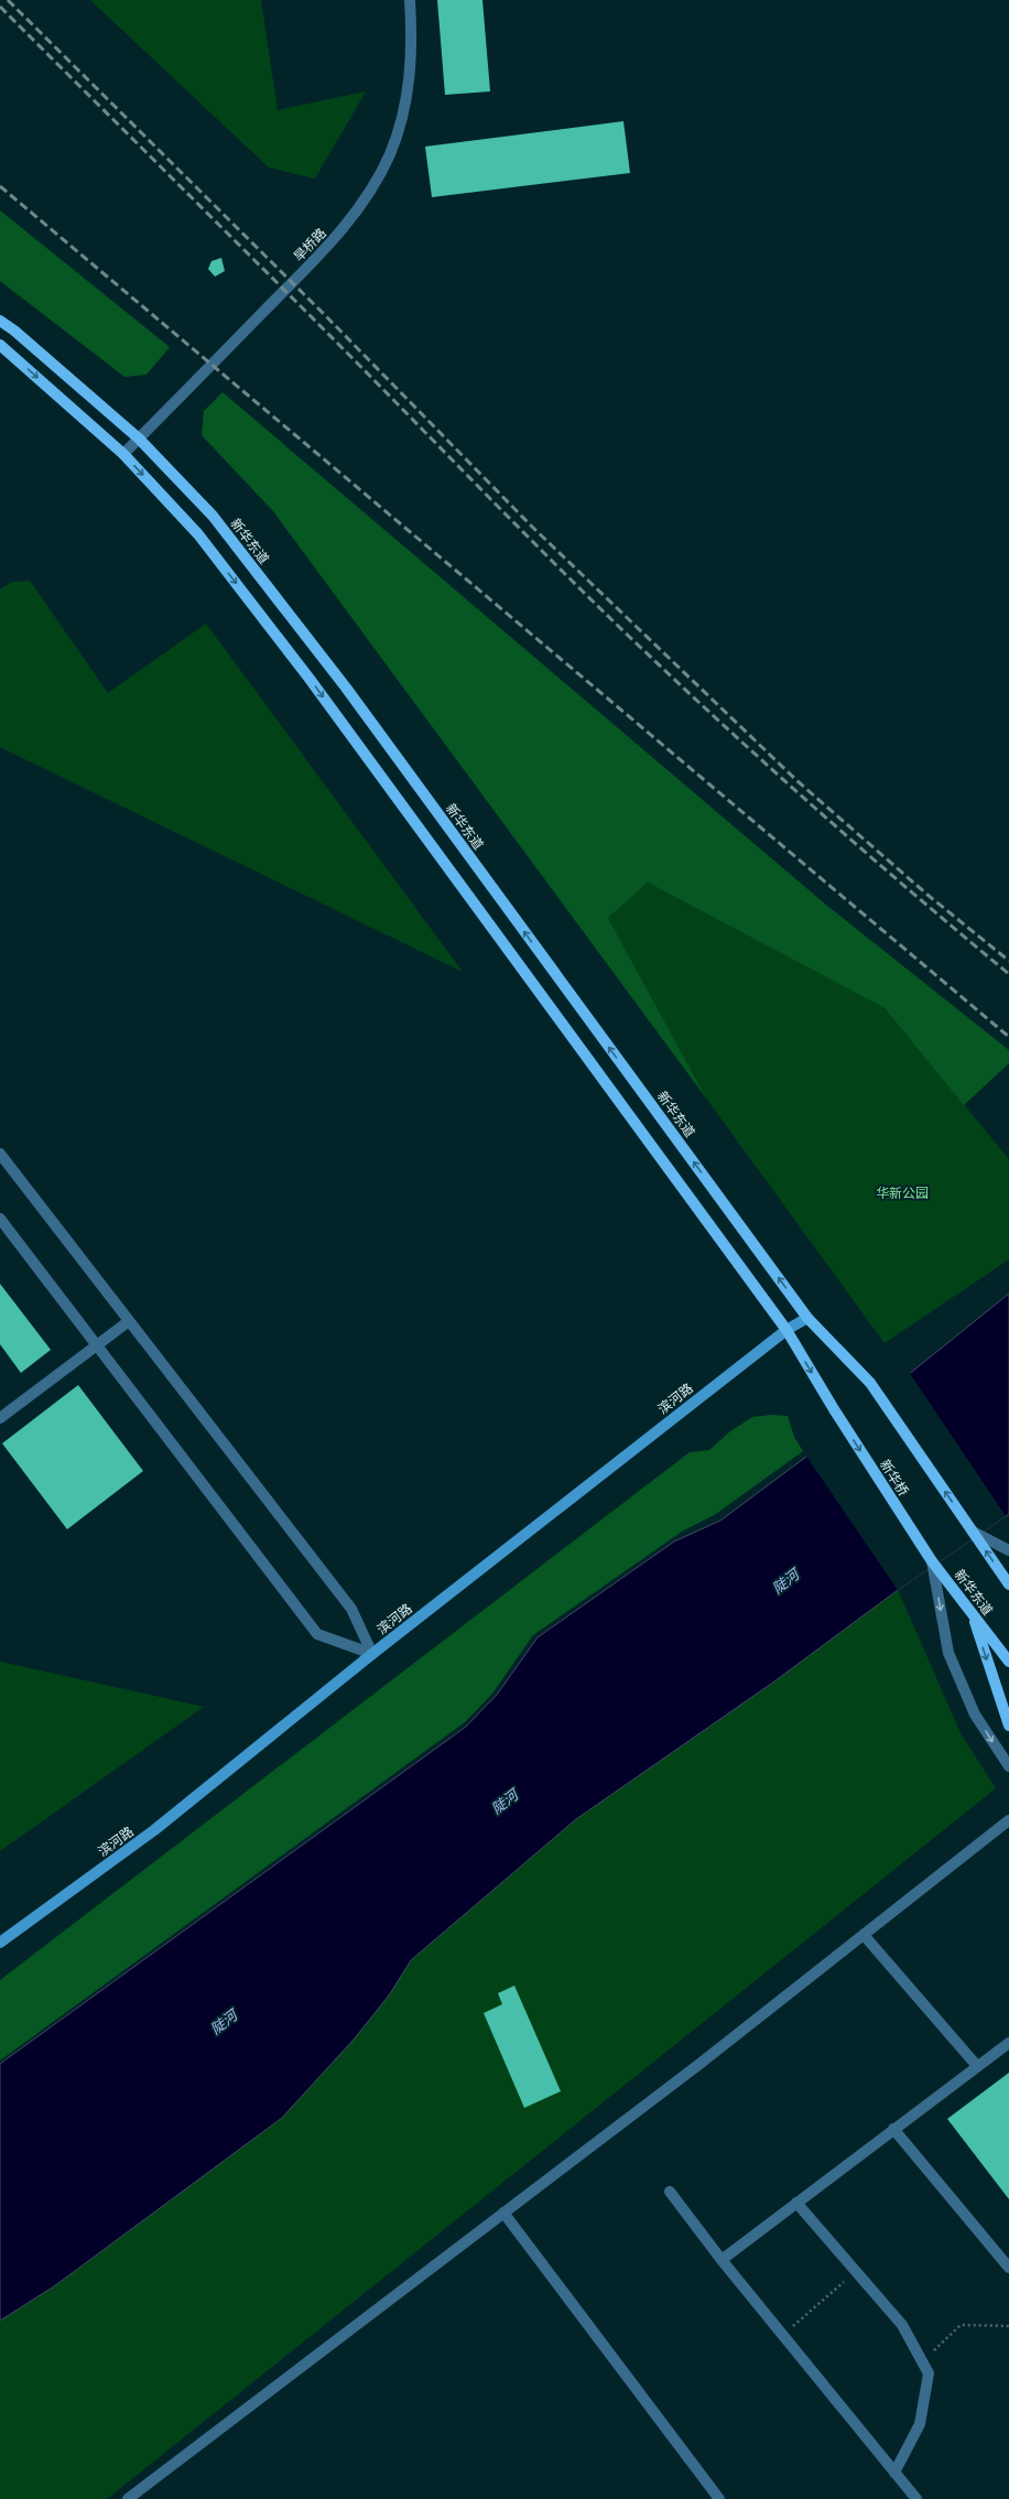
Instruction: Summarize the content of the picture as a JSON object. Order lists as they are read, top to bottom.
{
  "streets": {
    "main road": ["新华东道", "滨河路", "新华桥"],
    "street": ["旱桥路"]
  },
  "crossings": [
    ["旱桥路", "新华东道"],
    ["新华东道", "滨河路"],
    ["新华东道", "新华桥"],
    ["滨河路", "新华桥"]
  ],
  "one_way": ["新华桥"],
  "water": ["陡河"],
  "parks": ["华新公园"]
}
